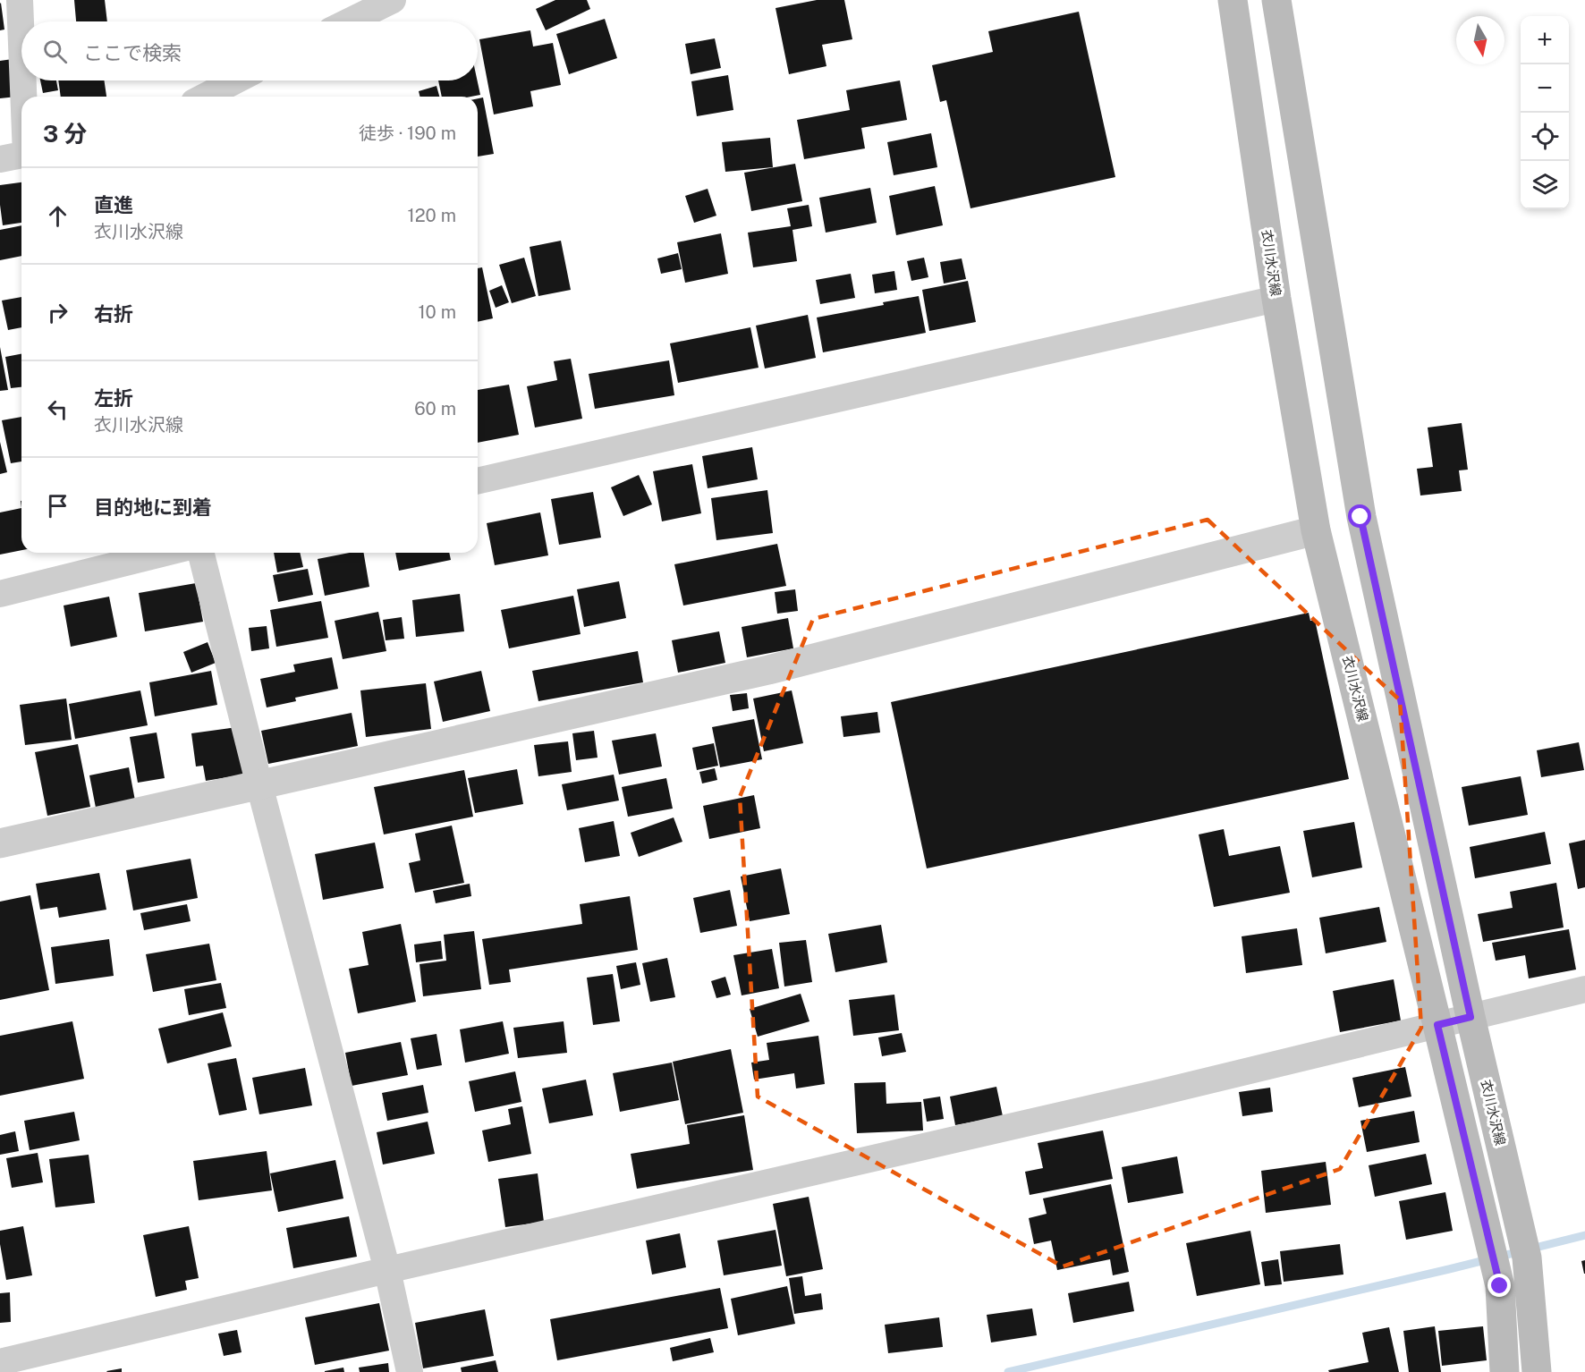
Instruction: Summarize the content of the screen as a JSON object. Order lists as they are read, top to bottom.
{
  "streets": {
    "main road": ["衣川水沢線"]
  },
  "north": "bottom",
  "page": {
    "map_buttons": ["+", "−"],
    "search": "ここで検索",
    "heading": ["3 分", "徒歩 · 190 m"],
    "list": [
      ["直進", "衣川水沢線", "120 m"],
      ["右折", "10 m"],
      ["左折", "衣川水沢線", "60 m"],
      "目的地に到着"
    ]
  }
}
